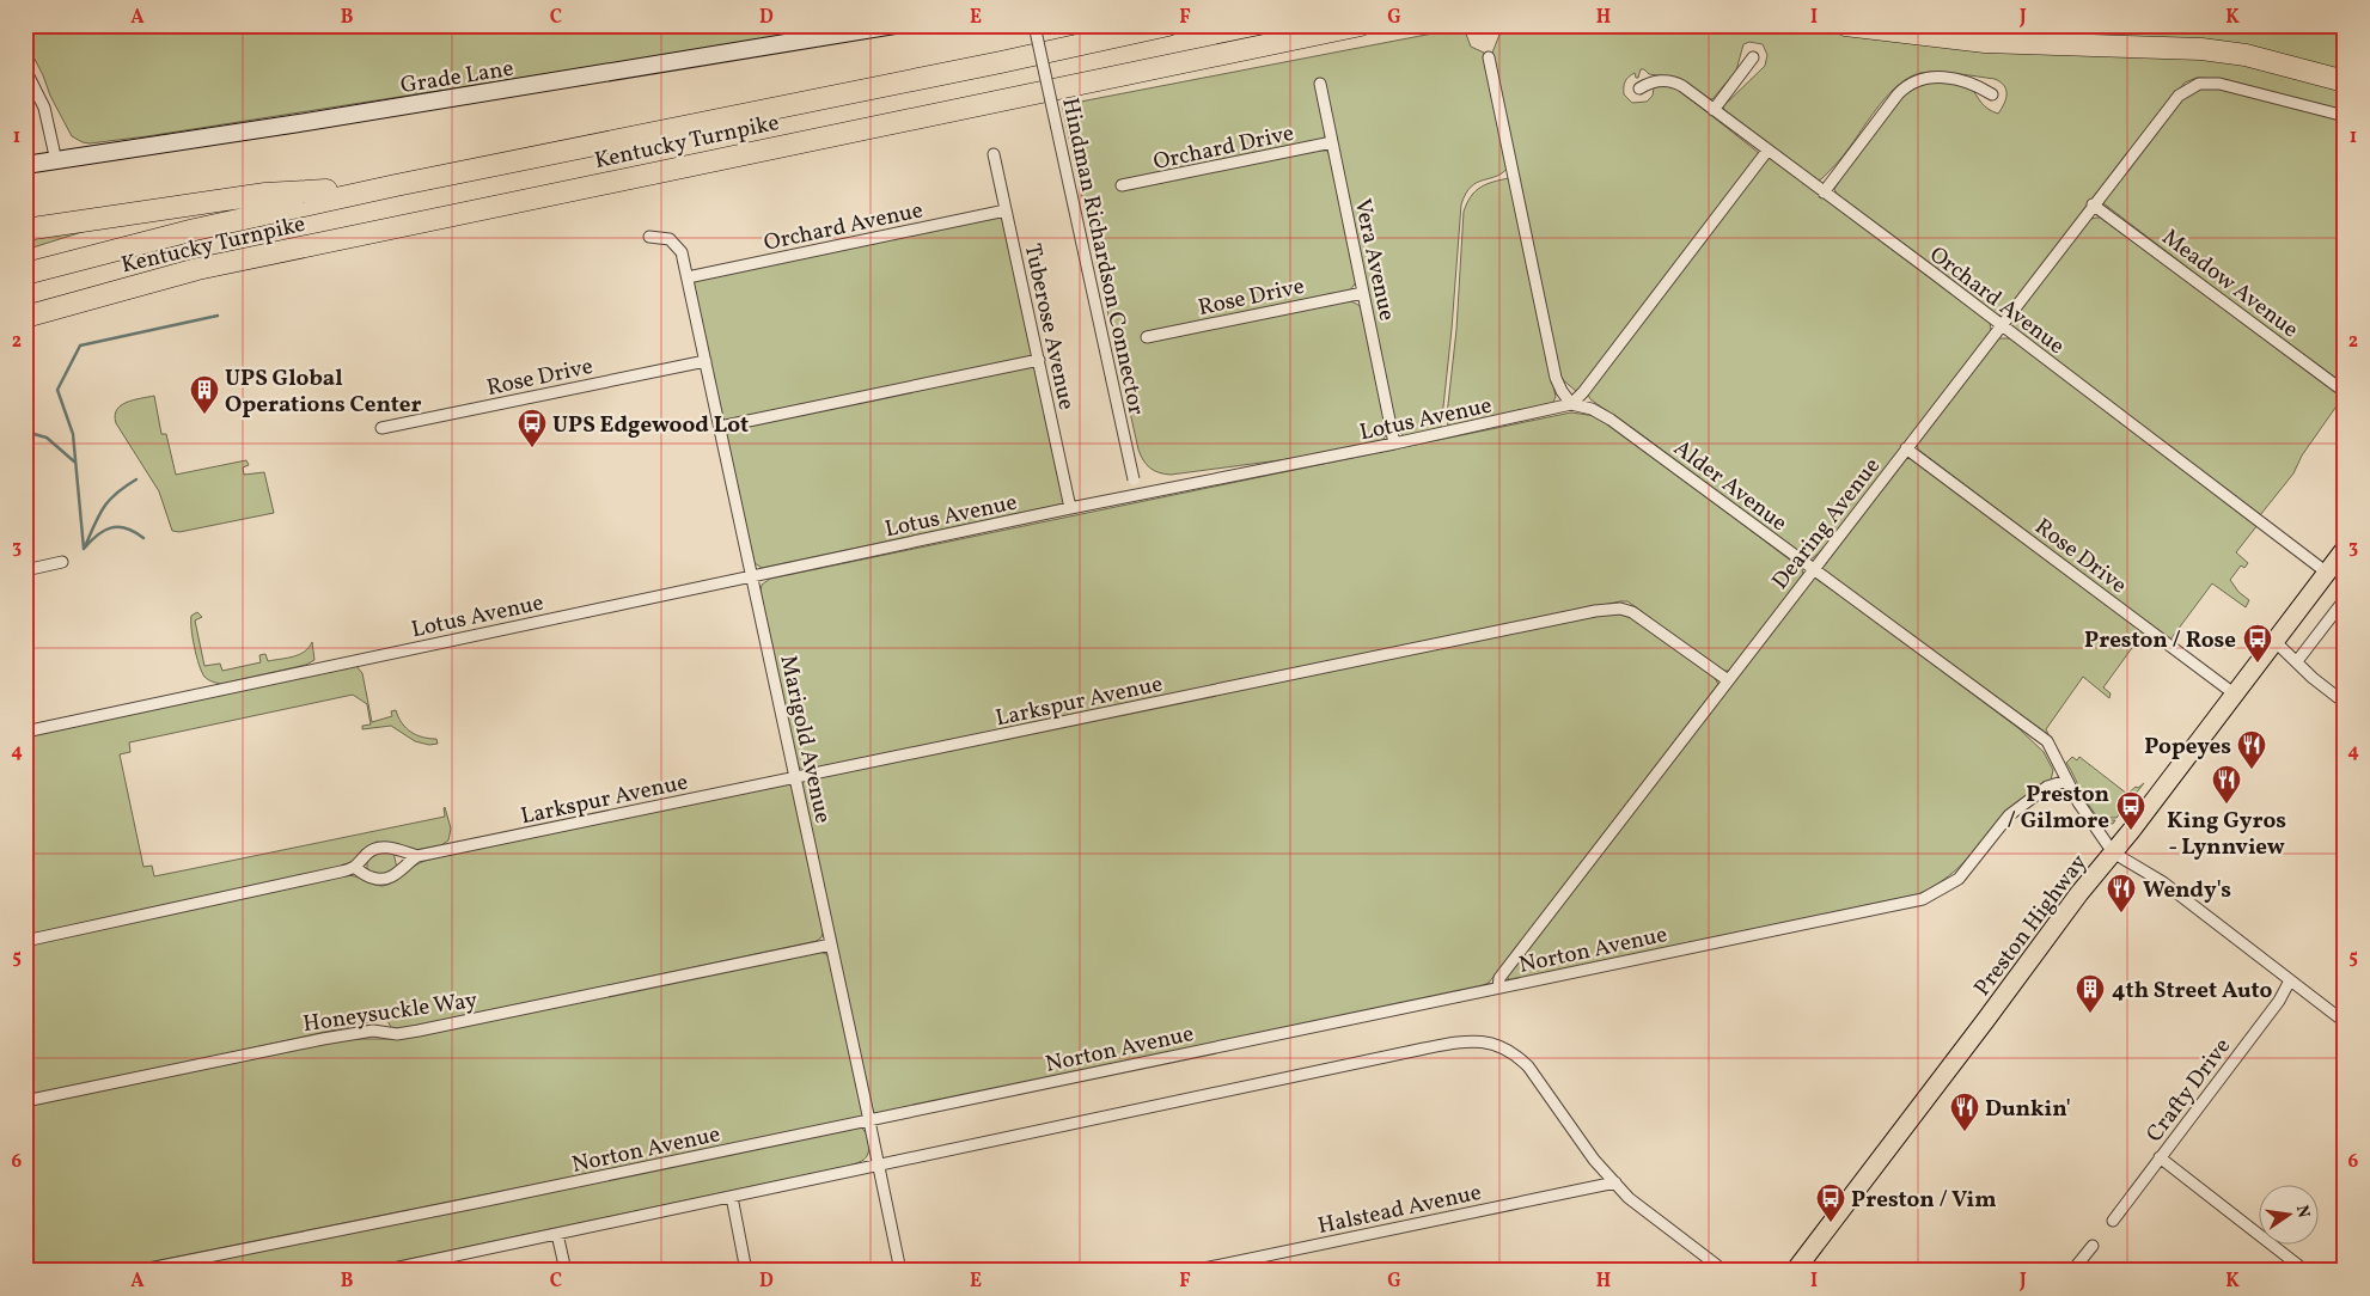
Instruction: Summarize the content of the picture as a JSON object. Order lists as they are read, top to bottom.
{
  "streets": {
    "highway": ["Kentucky Turnpike"],
    "main road": ["Grade Lane", "Preston Highway"],
    "street": [
      "Orchard Drive",
      "Orchard Avenue",
      "Hindman Richardson Connector",
      "Vera Avenue",
      "Meadow Avenue",
      "Rose Drive",
      "Tuberose Avenue",
      "Lotus Avenue",
      "Alder Avenue",
      "Dearing Avenue",
      "Larkspur Avenue",
      "Marigold Avenue",
      "Norton Avenue",
      "Honeysuckle Way",
      "Crafty Drive",
      "Halstead Avenue"
    ]
  },
  "crossings": [
    ["Orchard Drive", "Vera Avenue"],
    ["Orchard Avenue", "Tuberose Avenue"],
    ["Orchard Avenue", "Dearing Avenue"],
    ["Orchard Avenue", "Marigold Avenue"],
    ["Orchard Avenue", "Preston Highway"],
    ["Hindman Richardson Connector", "Lotus Avenue"],
    ["Vera Avenue", "Rose Drive"],
    ["Vera Avenue", "Lotus Avenue"],
    ["Meadow Avenue", "Dearing Avenue"],
    ["Rose Drive", "Dearing Avenue"],
    ["Rose Drive", "Marigold Avenue"],
    ["Rose Drive", "Preston Highway"],
    ["Tuberose Avenue", "Lotus Avenue"],
    ["Lotus Avenue", "Alder Avenue"],
    ["Lotus Avenue", "Marigold Avenue"],
    ["Alder Avenue", "Dearing Avenue"],
    ["Alder Avenue", "Preston Highway"],
    ["Alder Avenue", "Norton Avenue"],
    ["Dearing Avenue", "Larkspur Avenue"],
    ["Dearing Avenue", "Norton Avenue"],
    ["Larkspur Avenue", "Marigold Avenue"],
    ["Marigold Avenue", "Norton Avenue"],
    ["Marigold Avenue", "Honeysuckle Way"]
  ],
  "places": {
    "building": ["UPS Global Operations Center", "4th Street Auto"],
    "bus stop": [
      "UPS Edgewood Lot",
      "Preston / Rose",
      "Preston / Gilmore",
      "Preston / Vim"
    ],
    "restaurant": [
      "Popeyes",
      "King Gyros - Lynnview",
      "Wendy's",
      "Dunkin'"
    ]
  },
  "north": "right",
  "grid": {
    "columns": [
      "A",
      "B",
      "C",
      "D",
      "E",
      "F",
      "G",
      "H",
      "I",
      "J",
      "K"
    ],
    "rows": [
      "1",
      "2",
      "3",
      "4",
      "5",
      "6"
    ]
  }
}
